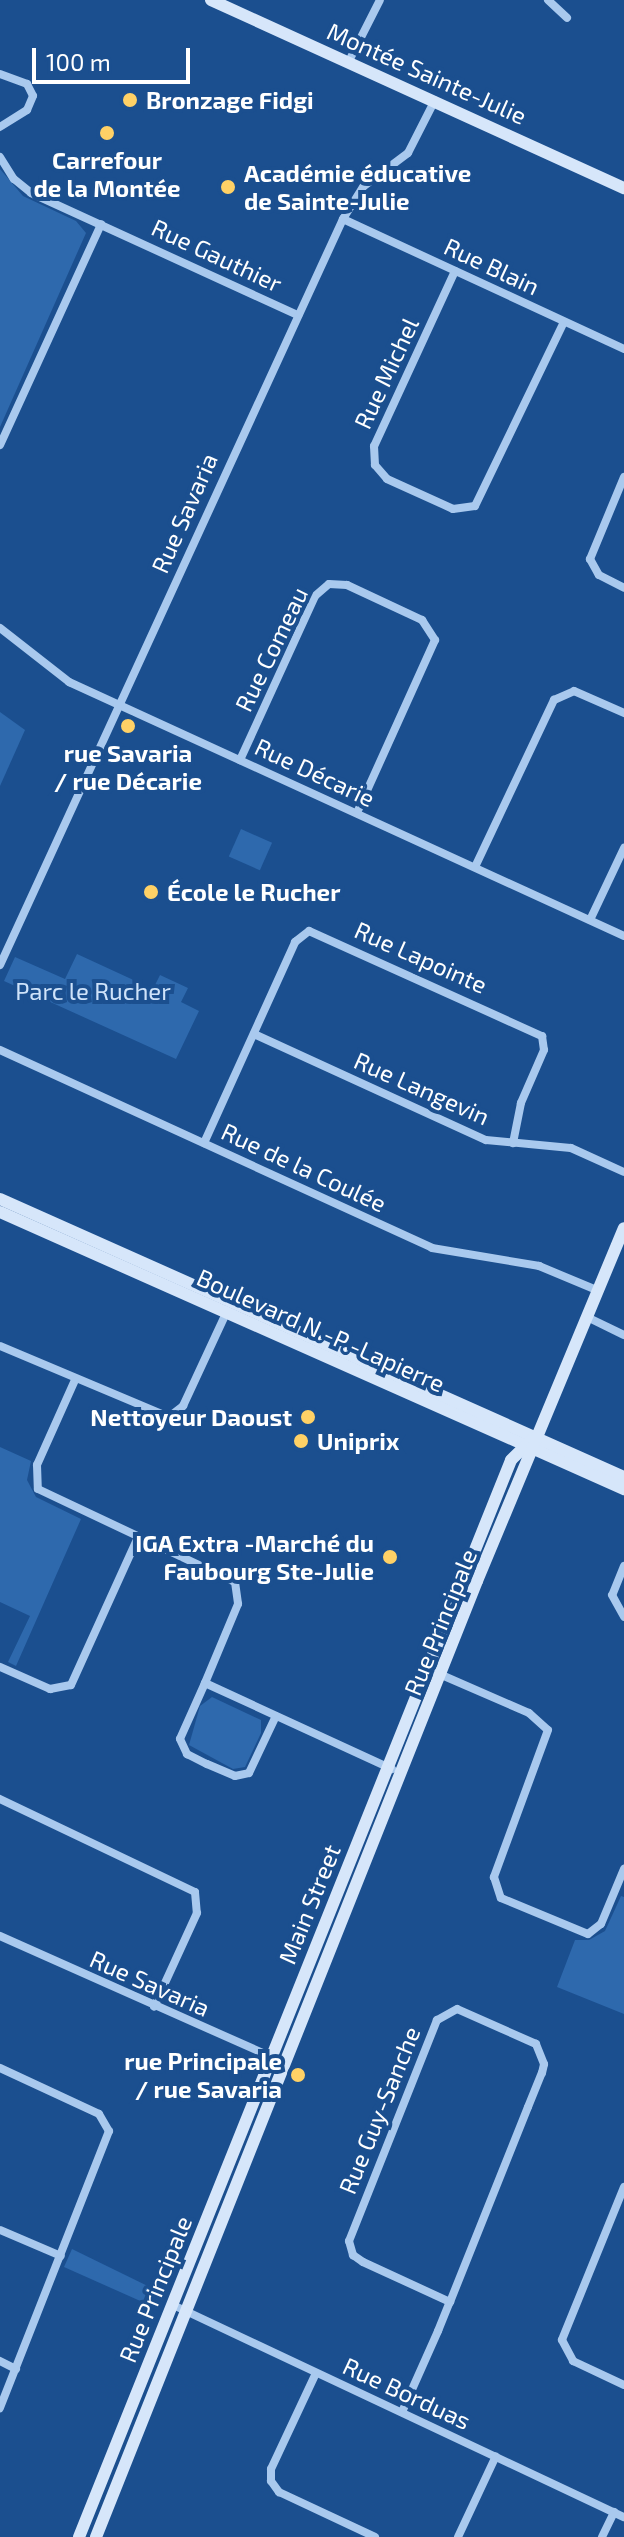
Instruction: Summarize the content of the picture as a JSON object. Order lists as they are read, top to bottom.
{
  "streets": {
    "street": [
      "Montée Sainte-Julie",
      "Rue Gauthier",
      "Rue Blain",
      "Rue Michel",
      "Rue Savaria",
      "Rue Comeau",
      "Rue Décarie",
      "Rue Lapointe",
      "Rue Langevin",
      "Rue de la Coulée",
      "Boulevard N.-P.-Lapierre",
      "Rue Principale",
      "Main Street",
      "Rue Guy-Sanche",
      "Rue Borduas"
    ]
  },
  "crossings": [
    ["Montée Sainte-Julie", "Rue Savaria"],
    ["Rue Gauthier", "Rue Savaria"],
    ["Rue Blain", "Rue Michel"],
    ["Rue Blain", "Rue Savaria"],
    ["Rue Savaria", "Rue Décarie"],
    ["Rue Savaria", "Rue Principale"],
    ["Rue Savaria", "Main Street"],
    ["Rue Comeau", "Rue Décarie"],
    ["Rue Lapointe", "Rue Langevin"],
    ["Rue Lapointe", "Rue de la Coulée"],
    ["Rue de la Coulée", "Rue Principale"],
    ["Boulevard N.-P.-Lapierre", "Rue Principale"],
    ["Rue Principale", "Main Street"],
    ["Rue Principale", "Rue Borduas"],
    ["Rue Guy-Sanche", "Rue Borduas"]
  ],
  "parks": ["Parc le Rucher"],
  "places": [
    "Bronzage Fidgi",
    "Carrefour de la Montée",
    "Académie éducative de Sainte-Julie",
    "rue Savaria / rue Décarie",
    "École le Rucher",
    "Nettoyeur Daoust",
    "Uniprix",
    "IGA Extra -Marché du Faubourg Ste-Julie",
    "rue Principale / rue Savaria"
  ],
  "scale_bar": "100 m"
}
